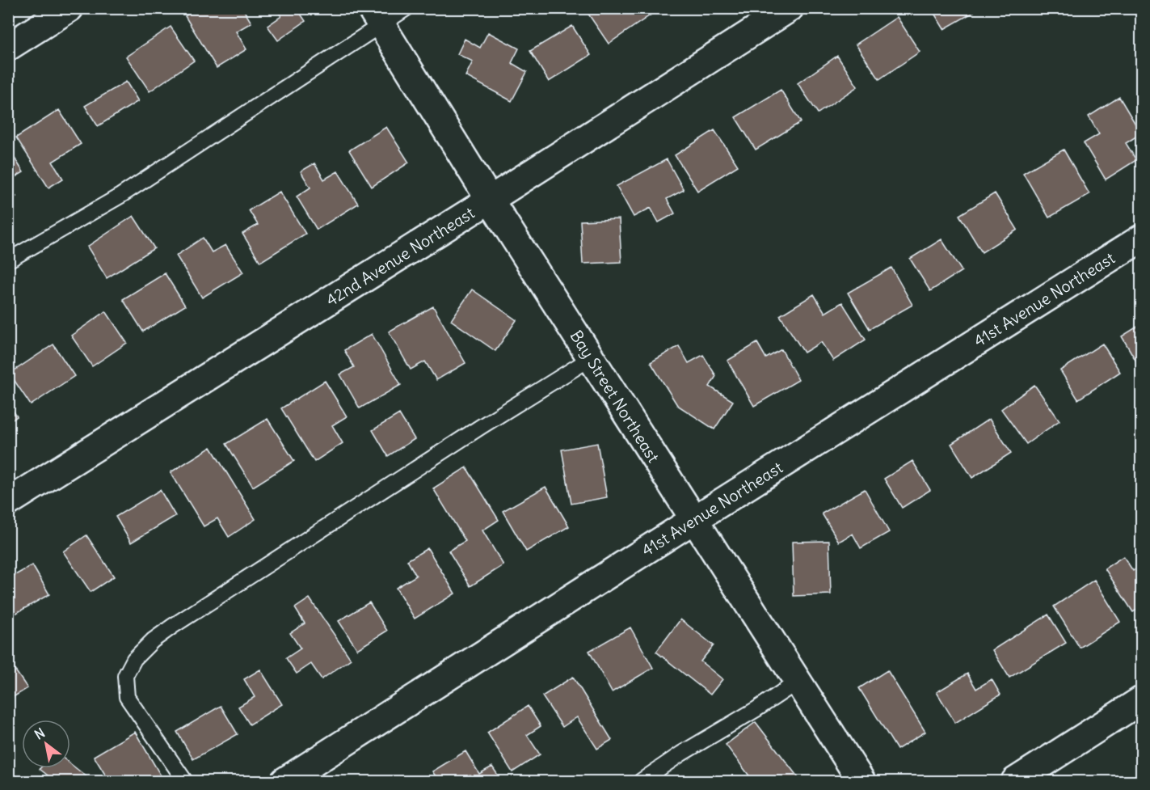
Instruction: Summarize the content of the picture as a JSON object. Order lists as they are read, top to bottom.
{
  "streets": {
    "street": ["42nd Avenue Northeast", "41st Avenue Northeast", "Bay Street Northeast"]
  },
  "crossings": [
    ["42nd Avenue Northeast", "Bay Street Northeast"],
    ["41st Avenue Northeast", "Bay Street Northeast"]
  ],
  "north": "top left"
}
